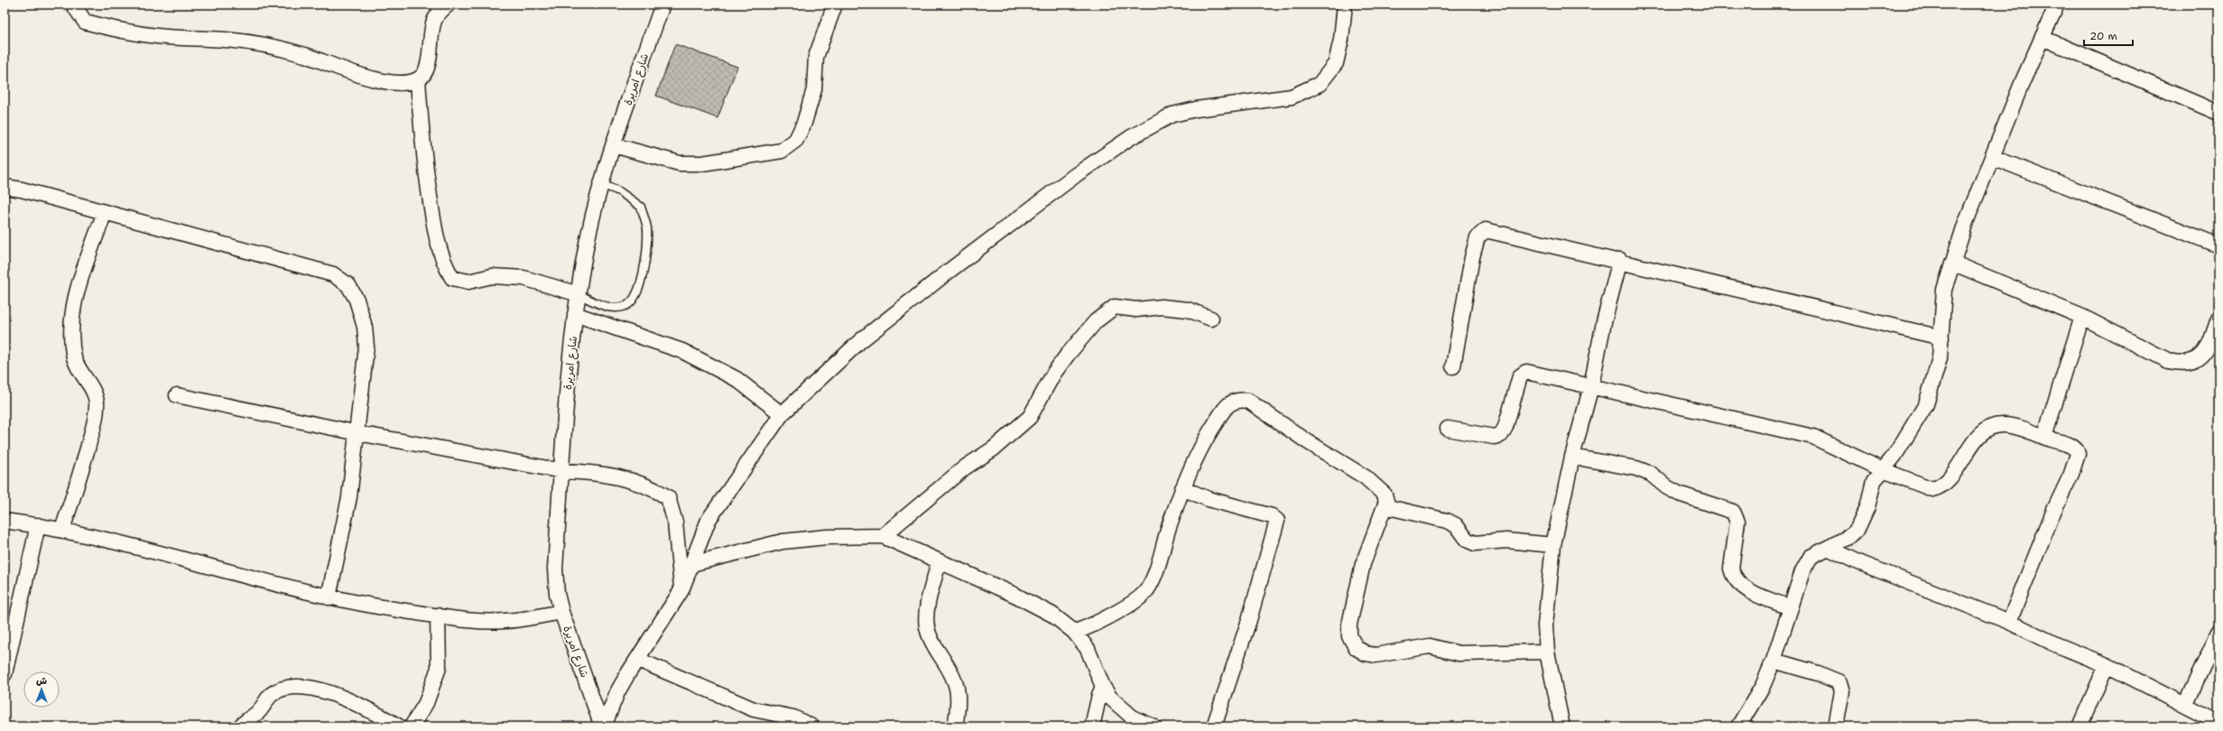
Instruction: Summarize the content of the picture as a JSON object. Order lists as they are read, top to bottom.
{
  "streets": {
    "street": ["شارع امريرة"]
  },
  "scale_bar": "20 m",
  "north": "top"
}
